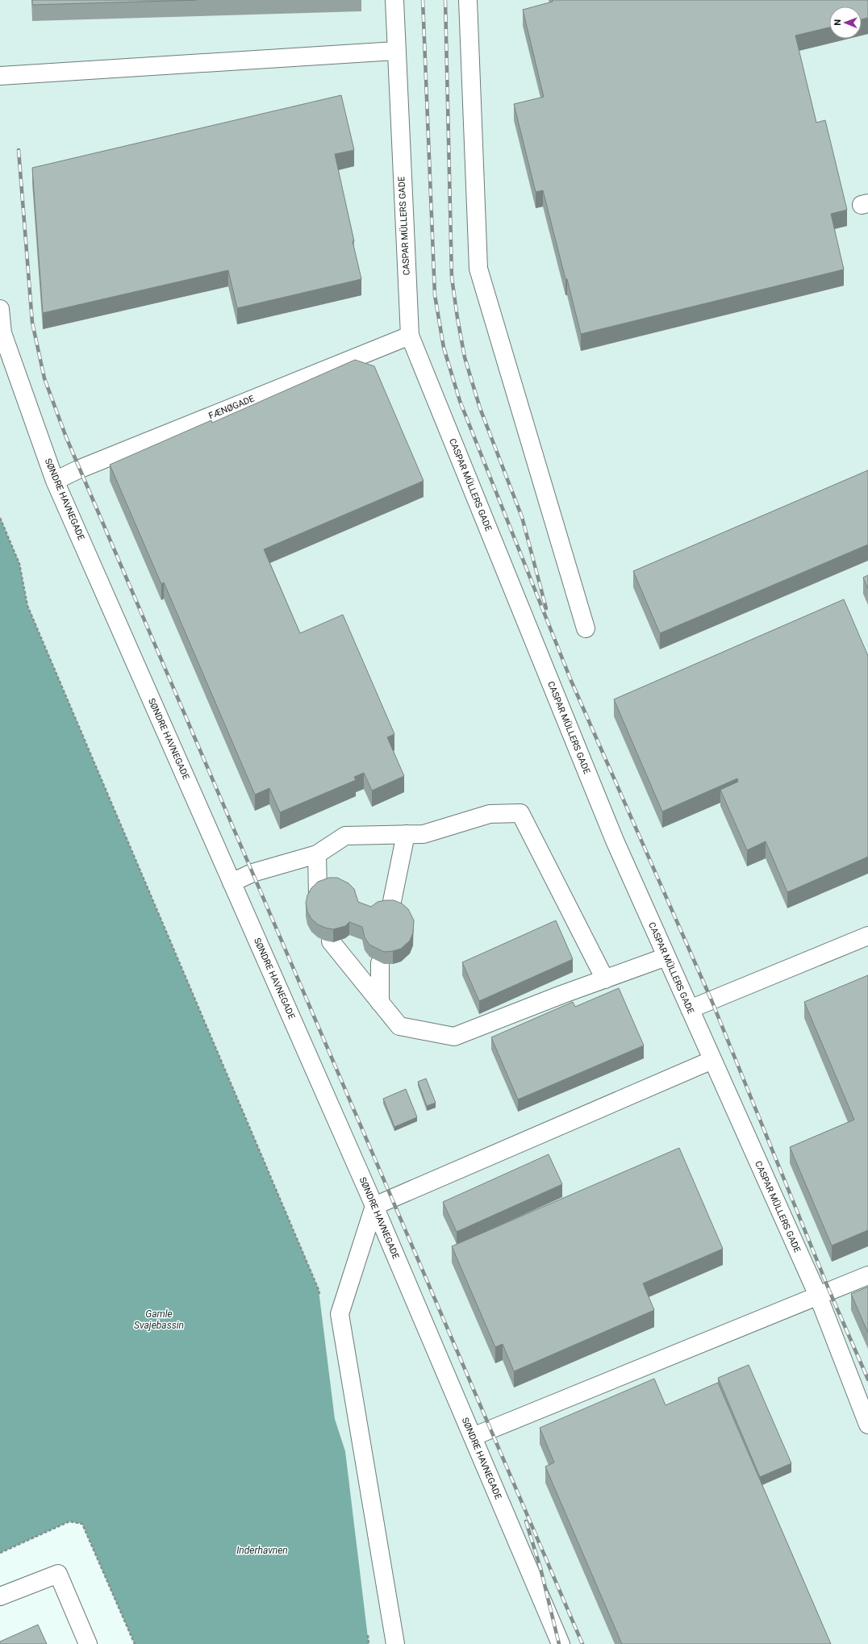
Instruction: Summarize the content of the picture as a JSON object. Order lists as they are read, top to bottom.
{
  "streets": {
    "street": ["CASPAR MÜLLERS GADE", "FÆNØGADE", "SØNDRE HAVNEGADE"]
  },
  "crossings": [
    ["CASPAR MÜLLERS GADE", "FÆNØGADE"],
    ["FÆNØGADE", "SØNDRE HAVNEGADE"]
  ],
  "water": ["Gamle Svajebassin", "Inderhavnen"],
  "north": "left"
}
